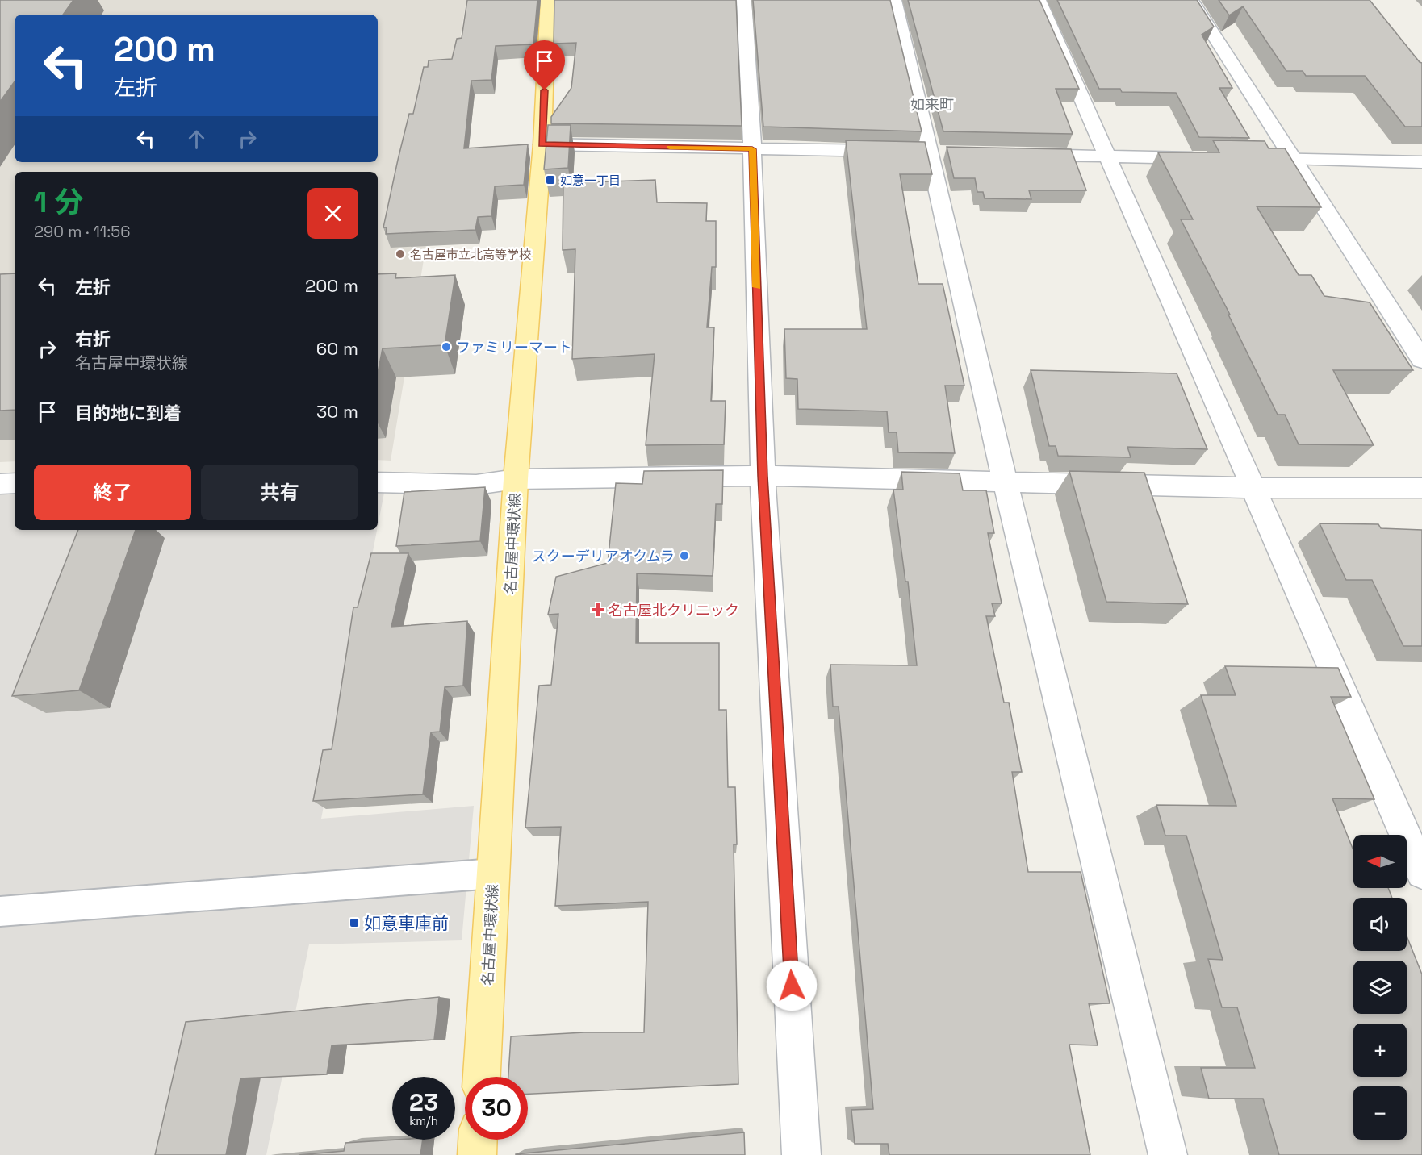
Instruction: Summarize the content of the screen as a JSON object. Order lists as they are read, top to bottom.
{
  "streets": {
    "main road": ["名古屋中環状線"]
  },
  "districts": ["如来町"],
  "places": {
    "transit": ["如意一丁目", "如意車庫前"],
    "other": ["名古屋市立北高等学校", "ファミリーマート", "スクーデリアオクムラ"],
    "health": ["名古屋北クリニック"]
  },
  "north": "left",
  "page": {
    "turn": ["200 m", "左折"],
    "heading": ["1 分", "290 m · 11:56"],
    "list": [
      {
        "name": "左折",
        "value": "200 m"
      },
      {
        "name": "右折",
        "note": "名古屋中環状線",
        "value": "60 m"
      },
      {
        "name": "目的地に到着",
        "value": "30 m"
      }
    ],
    "buttons": ["終了", "共有"],
    "map_buttons": ["+", "−"],
    "speed": "23 km/h",
    "limit": "30"
  }
}
